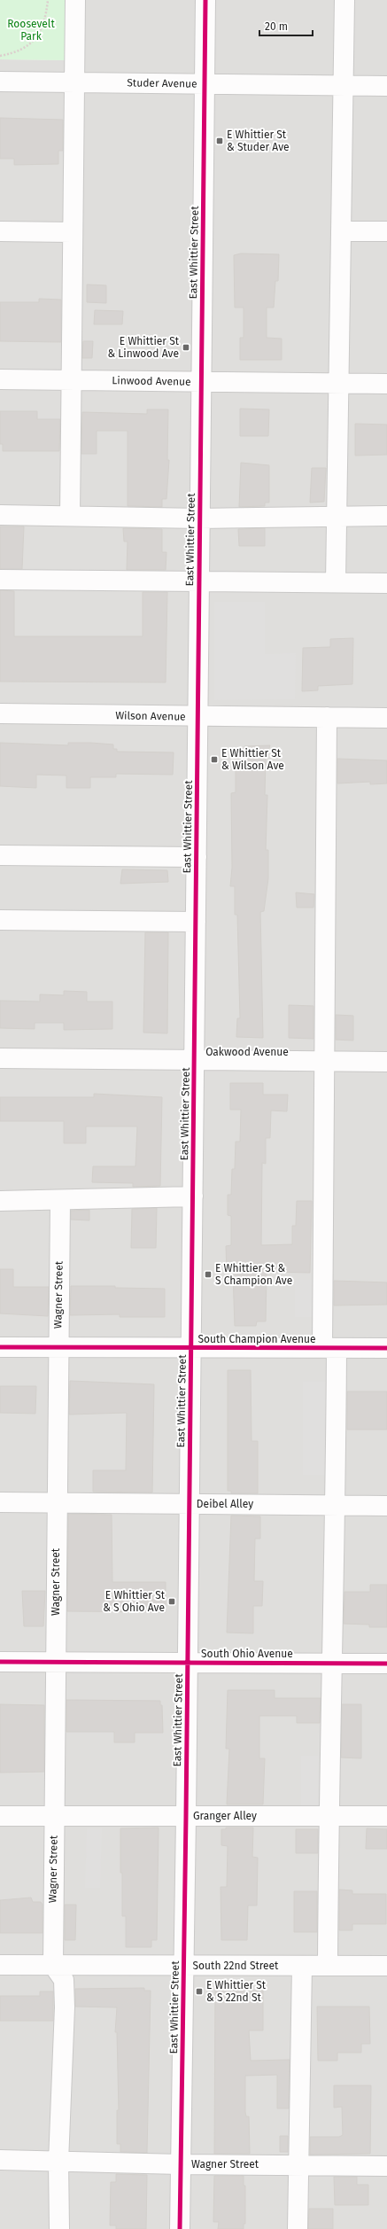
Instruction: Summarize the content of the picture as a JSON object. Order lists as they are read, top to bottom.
{
  "streets": {
    "street": [
      "Studer Avenue",
      "East Whittier Street",
      "Linwood Avenue",
      "Wilson Avenue",
      "Oakwood Avenue",
      "Wagner Street",
      "South Champion Avenue",
      "Deibel Alley",
      "South Ohio Avenue",
      "Granger Alley",
      "South 22nd Street"
    ]
  },
  "crossings": [
    ["Studer Avenue", "East Whittier Street"],
    ["East Whittier Street", "Linwood Avenue"],
    ["East Whittier Street", "Wilson Avenue"],
    ["East Whittier Street", "Oakwood Avenue"],
    ["East Whittier Street", "Wagner Street"],
    ["East Whittier Street", "South Champion Avenue"],
    ["East Whittier Street", "Deibel Alley"],
    ["East Whittier Street", "South Ohio Avenue"],
    ["East Whittier Street", "Granger Alley"],
    ["East Whittier Street", "South 22nd Street"],
    ["Wagner Street", "South Champion Avenue"],
    ["Wagner Street", "Deibel Alley"],
    ["Wagner Street", "South Ohio Avenue"],
    ["Wagner Street", "Granger Alley"],
    ["Wagner Street", "South 22nd Street"]
  ],
  "parks": ["Roosevelt Park"],
  "places": {
    "transit": [
      "E Whittier St & Studer Ave",
      "E Whittier St & Linwood Ave",
      "E Whittier St & Wilson Ave",
      "E Whittier St & S Champion Ave",
      "E Whittier St & S Ohio Ave",
      "E Whittier St & S 22nd St"
    ]
  },
  "scale_bar": "20 m"
}
